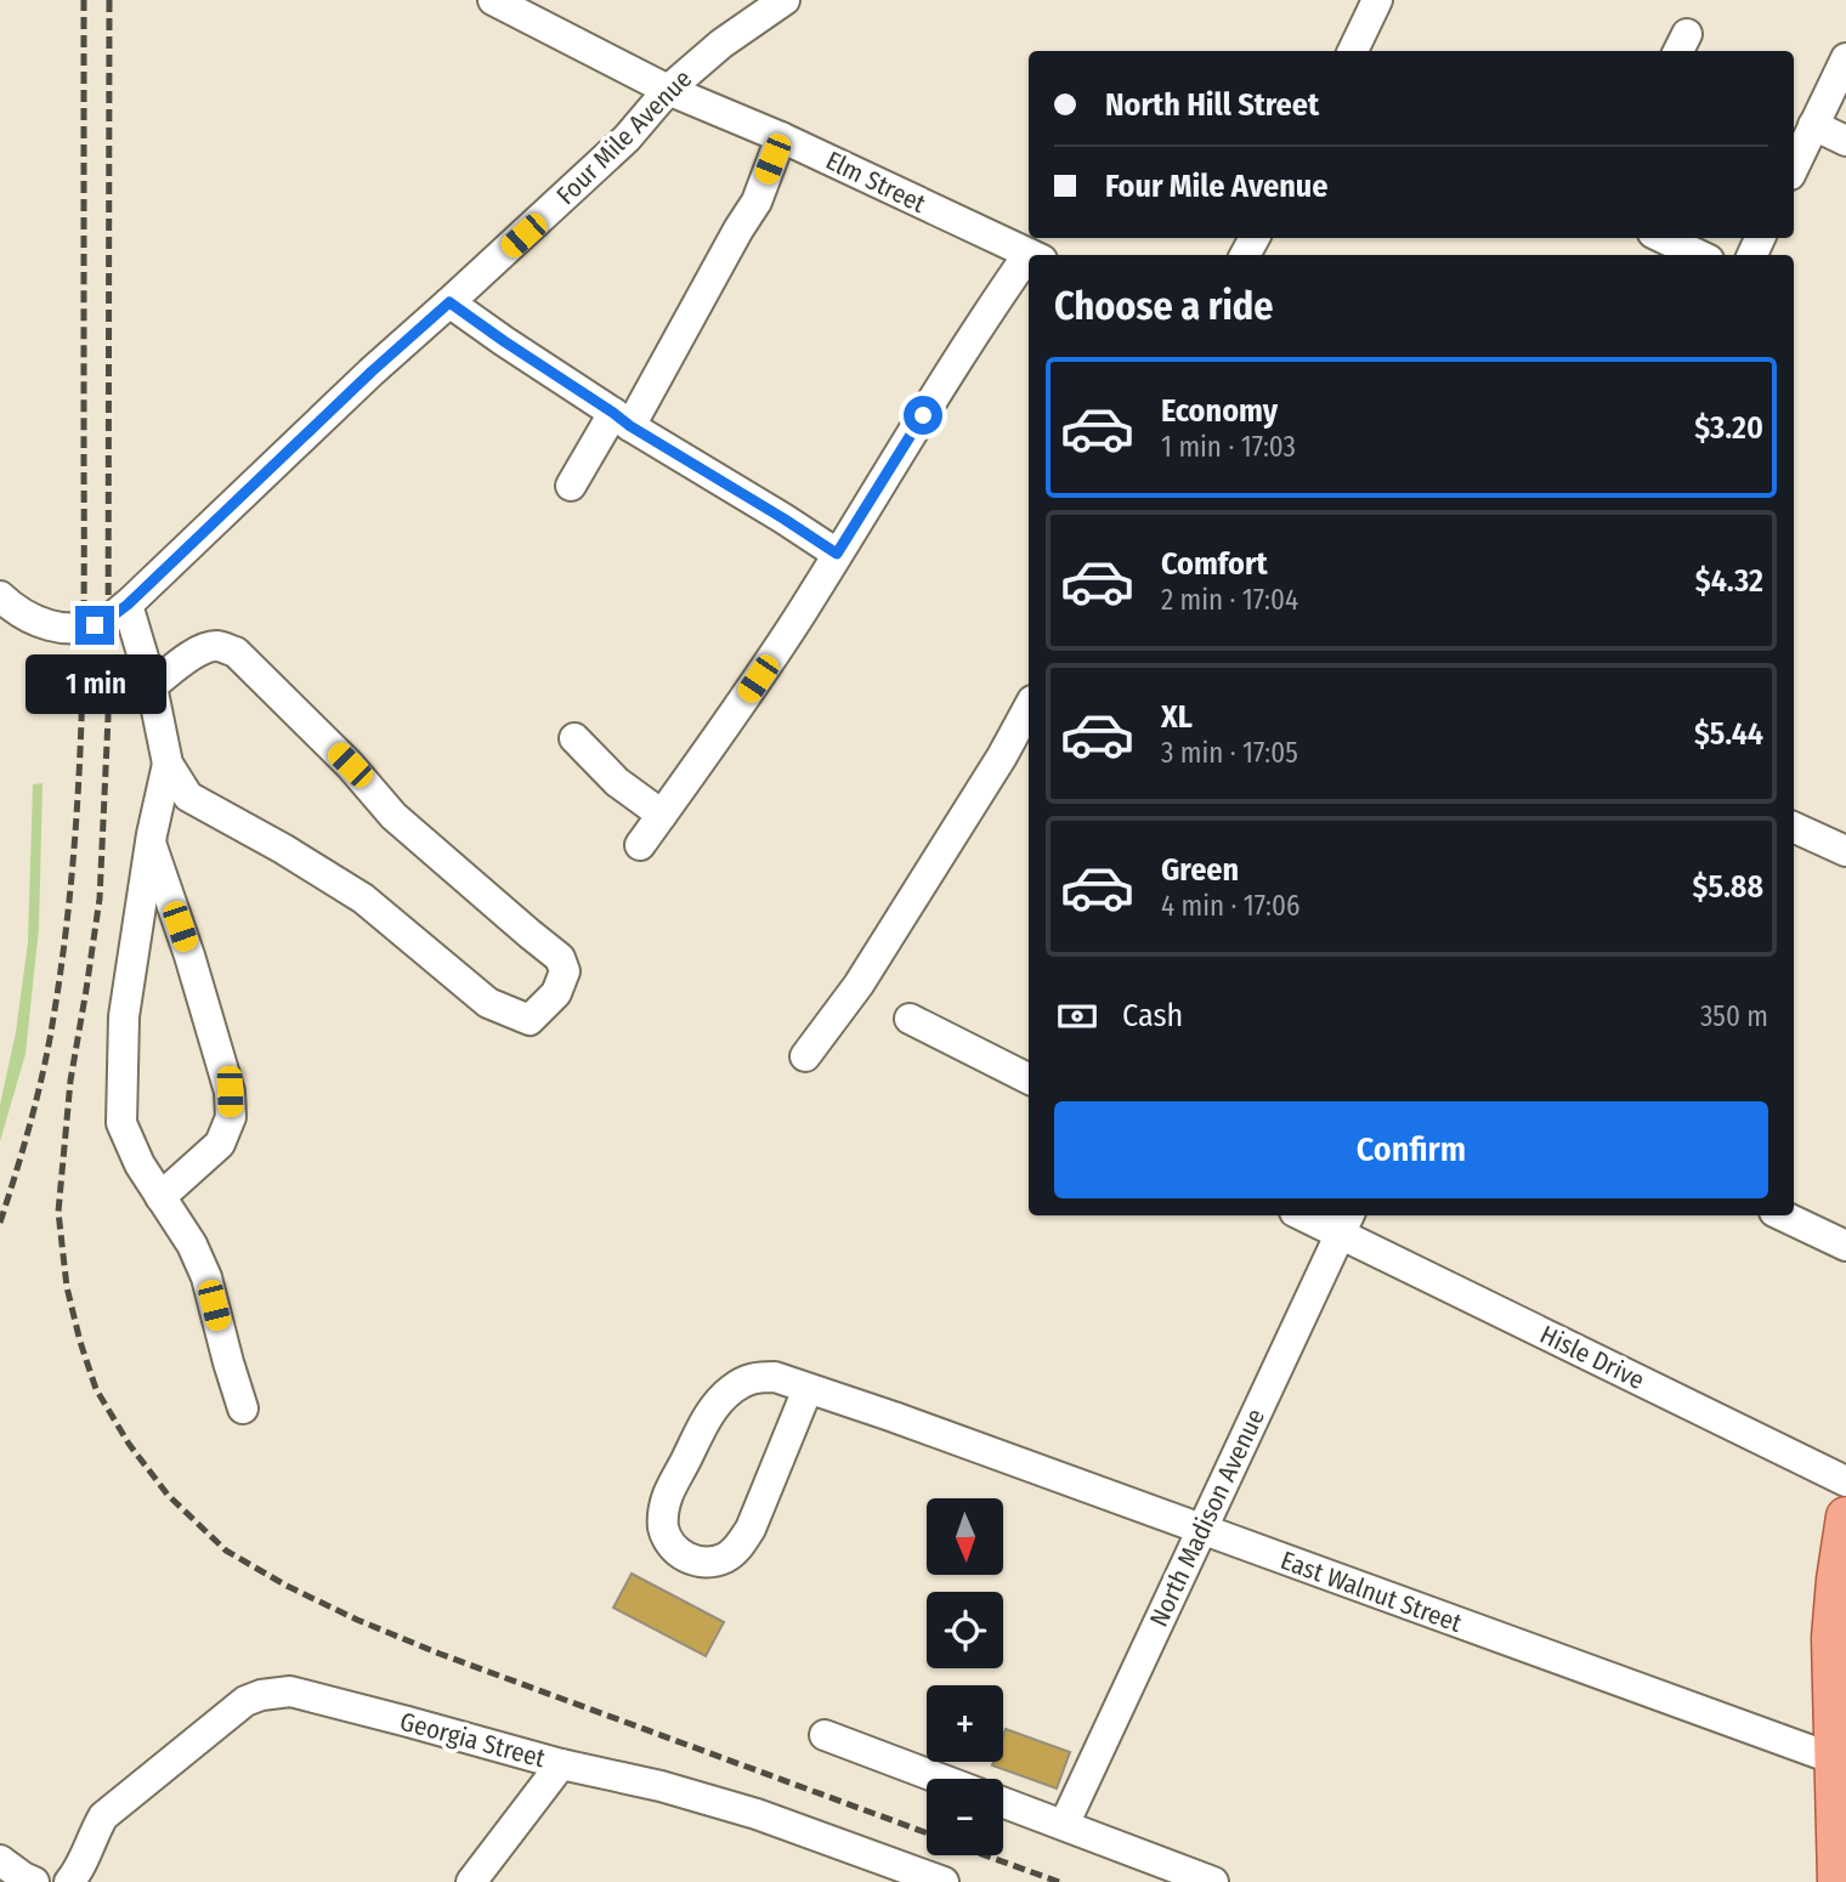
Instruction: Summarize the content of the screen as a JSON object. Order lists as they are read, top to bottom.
{
  "streets": {
    "street": [
      "Four Mile Avenue",
      "Elm Street",
      "Hisle Drive",
      "North Madison Avenue",
      "East Walnut Street",
      "Georgia Street"
    ]
  },
  "crossings": [
    ["Four Mile Avenue", "Elm Street"],
    ["Hisle Drive", "North Madison Avenue"],
    ["North Madison Avenue", "East Walnut Street"]
  ],
  "north": "bottom",
  "page": {
    "banner": ["North Hill Street", "Four Mile Avenue"],
    "heading": "Choose a ride",
    "list": [
      {
        "name": "Economy",
        "note": "1 min · 17:03",
        "value": "$3.20"
      },
      {
        "name": "Comfort",
        "note": "2 min · 17:04",
        "value": "$4.32"
      },
      {
        "name": "XL",
        "note": "3 min · 17:05",
        "value": "$5.44"
      },
      {
        "name": "Green",
        "note": "4 min · 17:06",
        "value": "$5.88"
      }
    ],
    "bubble": "1 min",
    "pay": ["Cash", "350 m"],
    "buttons": "Confirm",
    "map_buttons": ["+", "−"]
  }
}
